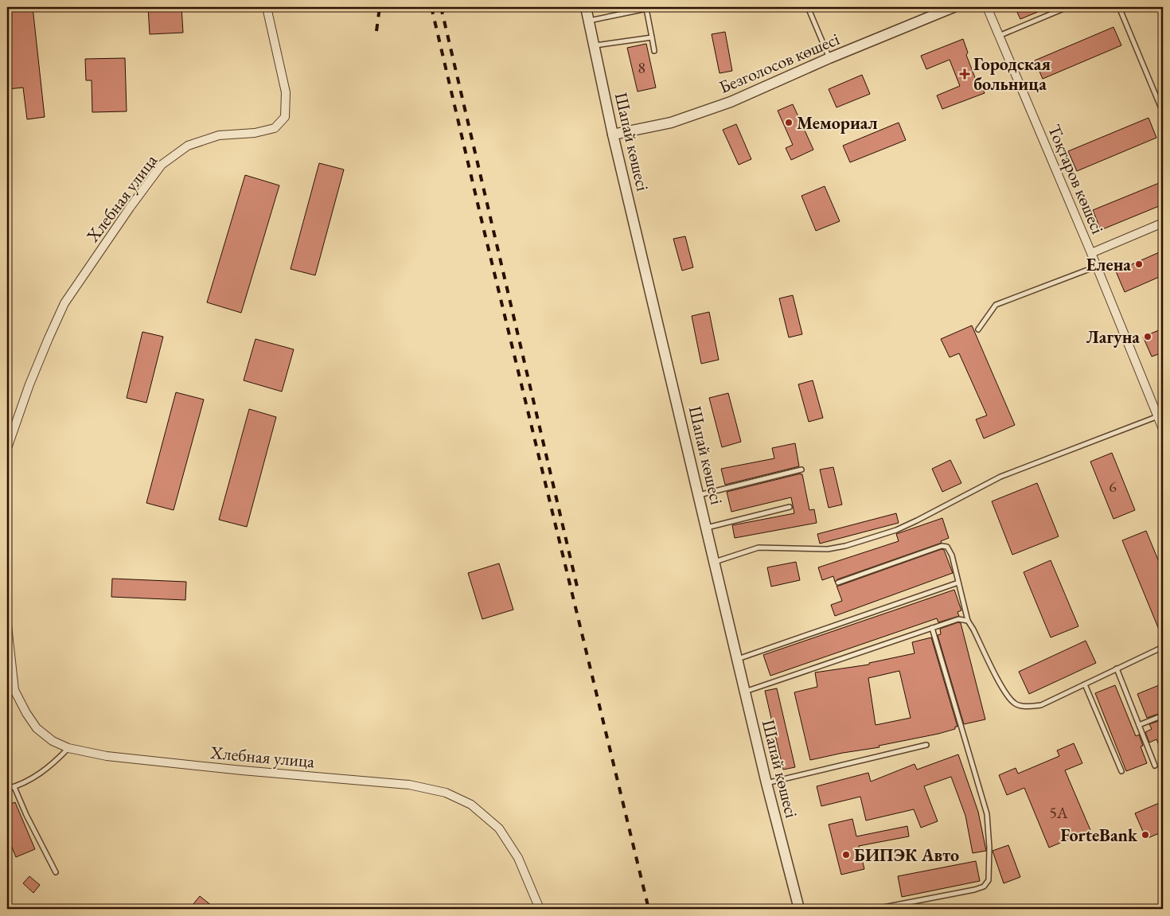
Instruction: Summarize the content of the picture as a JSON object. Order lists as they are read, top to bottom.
{
  "streets": {
    "street": [
      "Безголосов көшесі",
      "Шапай көшесі",
      "Тоқтаров көшесі",
      "Хлебная улица"
    ]
  },
  "crossings": [
    ["Безголосов көшесі", "Шапай көшесі"]
  ],
  "places": {
    "health": ["Городская больница"],
    "other": [
      "Мемориал",
      "Елена",
      "Лагуна",
      "ForteBank",
      "БИПЭК Авто"
    ]
  },
  "house_numbers": ["8", "6", "5А"]
}
